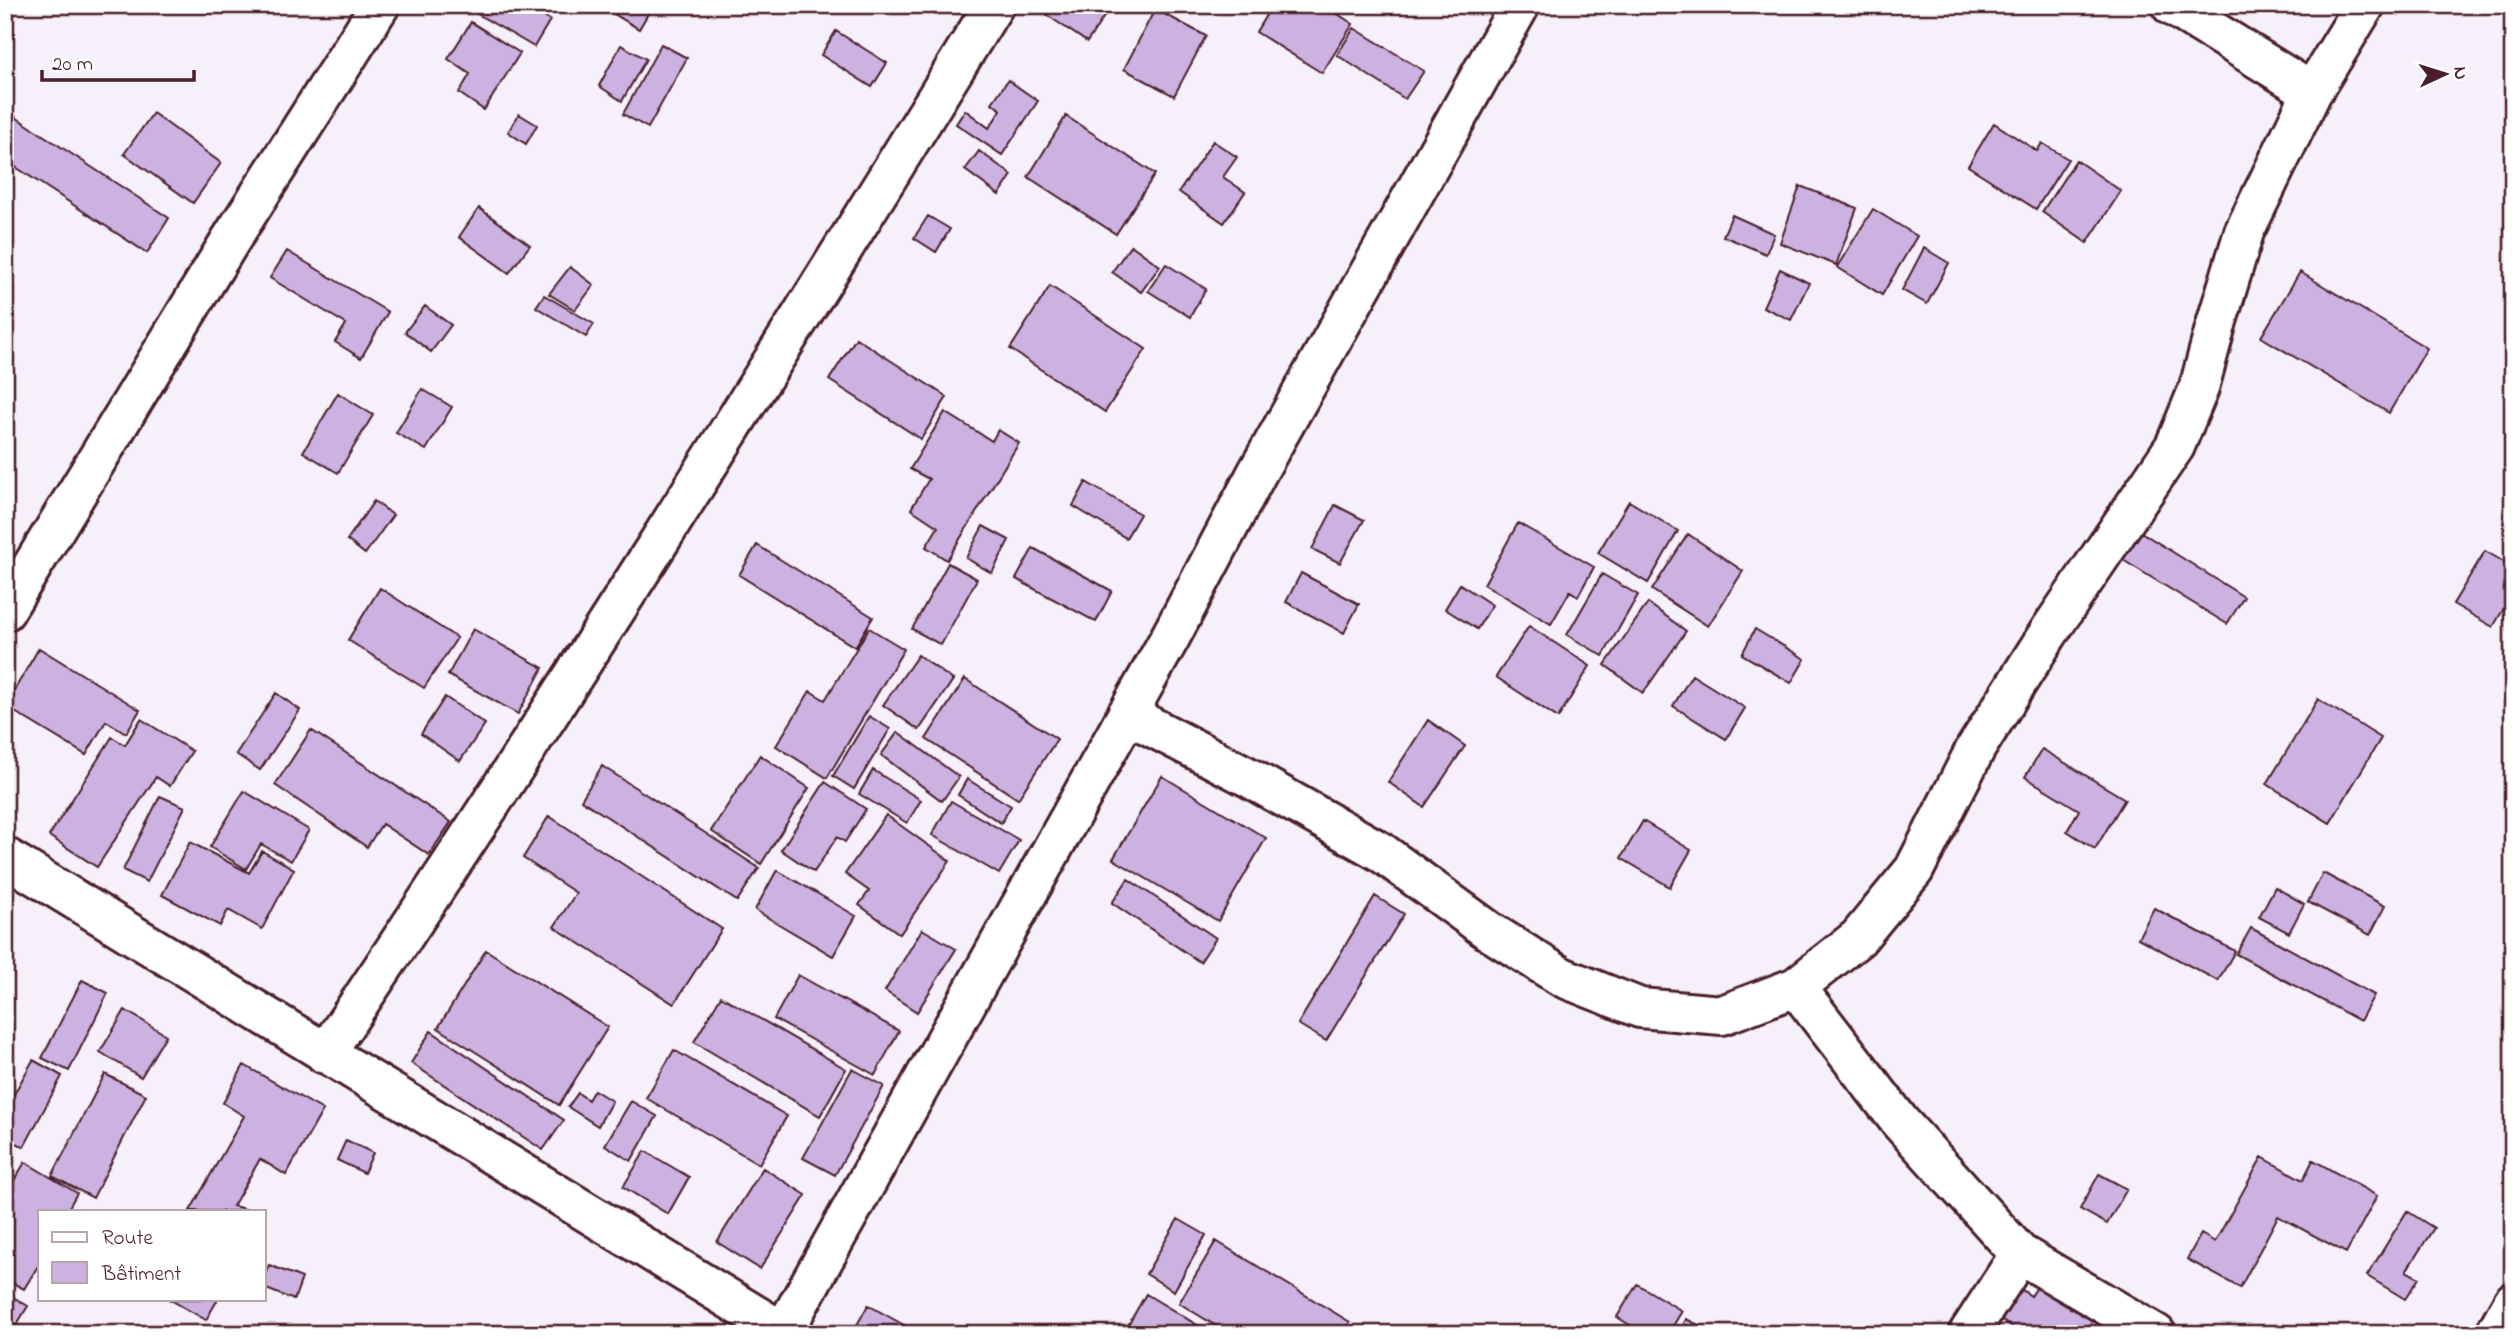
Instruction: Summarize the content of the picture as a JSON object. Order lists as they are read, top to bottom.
{
  "legend": ["Route", "Bâtiment"],
  "scale_bar": "20 m",
  "north": "right"
}
